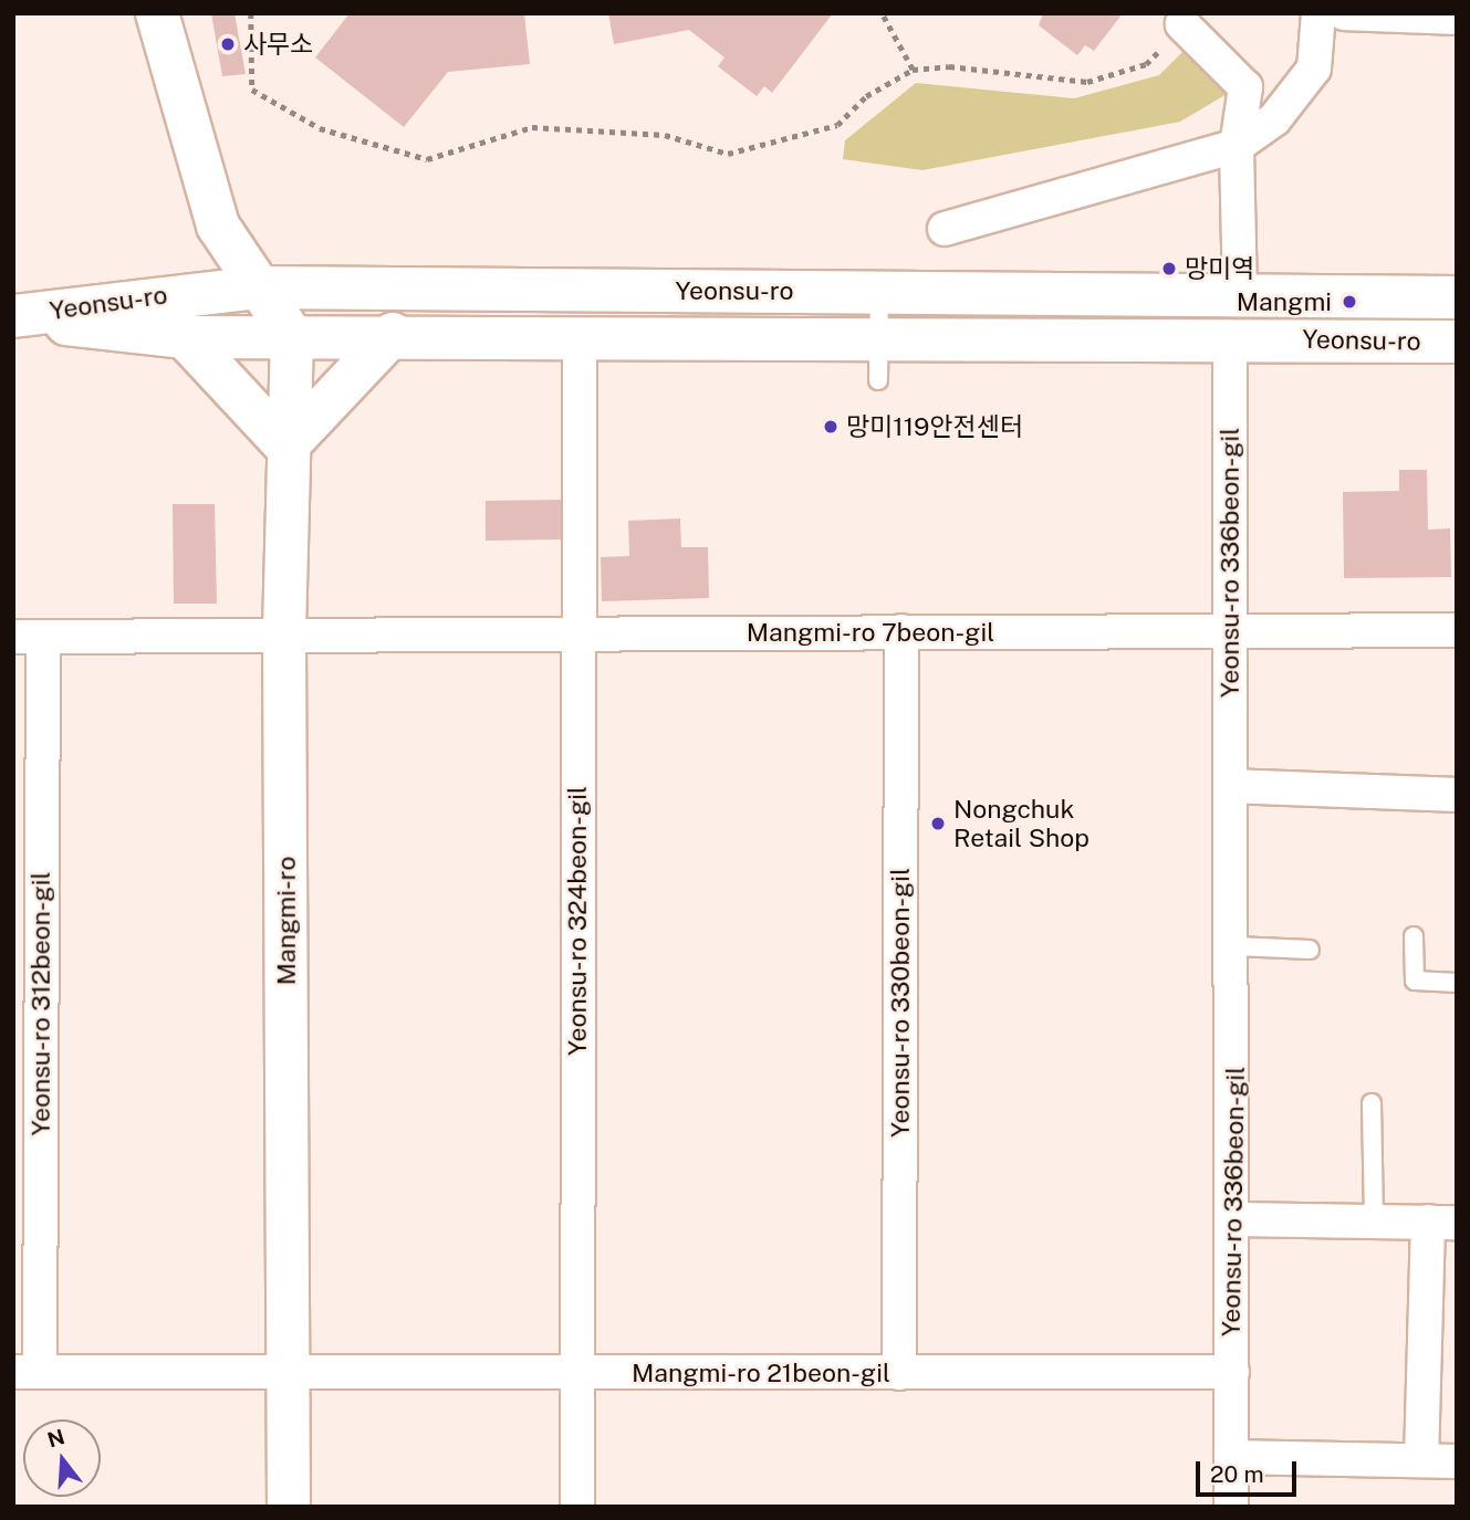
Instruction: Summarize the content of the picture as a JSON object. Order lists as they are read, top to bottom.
{
  "streets": {
    "main road": ["Yeonsu-ro", "Mangmi-ro"],
    "street": [
      "Yeonsu-ro 336beon-gil",
      "Mangmi-ro 7beon-gil",
      "Yeonsu-ro 324beon-gil",
      "Yeonsu-ro 330beon-gil",
      "Yeonsu-ro 312beon-gil",
      "Mangmi-ro 21beon-gil"
    ]
  },
  "crossings": [
    ["Yeonsu-ro", "Yeonsu-ro 336beon-gil"],
    ["Yeonsu-ro", "Mangmi-ro"],
    ["Yeonsu-ro", "Yeonsu-ro 324beon-gil"],
    ["Yeonsu-ro 336beon-gil", "Mangmi-ro 7beon-gil"],
    ["Yeonsu-ro 336beon-gil", "Mangmi-ro 21beon-gil"],
    ["Mangmi-ro 7beon-gil", "Mangmi-ro"],
    ["Mangmi-ro 7beon-gil", "Yeonsu-ro 324beon-gil"],
    ["Mangmi-ro 7beon-gil", "Yeonsu-ro 330beon-gil"],
    ["Mangmi-ro 7beon-gil", "Yeonsu-ro 312beon-gil"],
    ["Mangmi-ro", "Mangmi-ro 21beon-gil"],
    ["Yeonsu-ro 324beon-gil", "Mangmi-ro 21beon-gil"],
    ["Yeonsu-ro 330beon-gil", "Mangmi-ro 21beon-gil"],
    ["Yeonsu-ro 312beon-gil", "Mangmi-ro 21beon-gil"]
  ],
  "places": [
    "사무소",
    "망미역",
    "Mangmi",
    "망미119안전센터",
    "Nongchuk Retail Shop"
  ],
  "scale_bar": "20 m",
  "north": "top"
}
